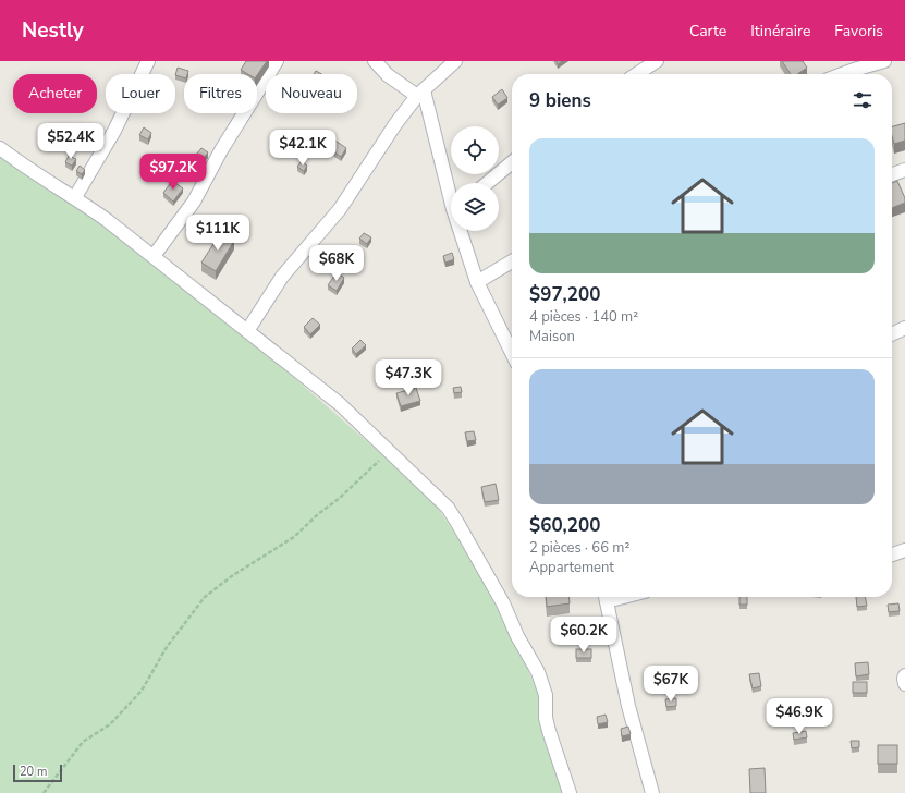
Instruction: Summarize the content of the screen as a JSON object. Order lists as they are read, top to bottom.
{
  "scale_bar": "20 m",
  "page": {
    "header": "Nestly",
    "nav": ["Carte", "Itinéraire", "Favoris"],
    "chip": [
      "Acheter",
      "Louer",
      "Filtres",
      "Nouveau"
    ],
    "heading": "9 biens",
    "price": [
      "$52.4K",
      "$42.1K",
      "$97.2K",
      "$111K",
      "$68K",
      "$47.3K",
      "$60.2K",
      "$67K",
      "$46.9K"
    ],
    "list": [
      {
        "name": "$97,200",
        "note": "4 pièces · 140 m² · Maison"
      },
      {
        "name": "$60,200",
        "note": "2 pièces · 66 m² · Appartement"
      }
    ],
    "scale": "20 m"
  }
}
